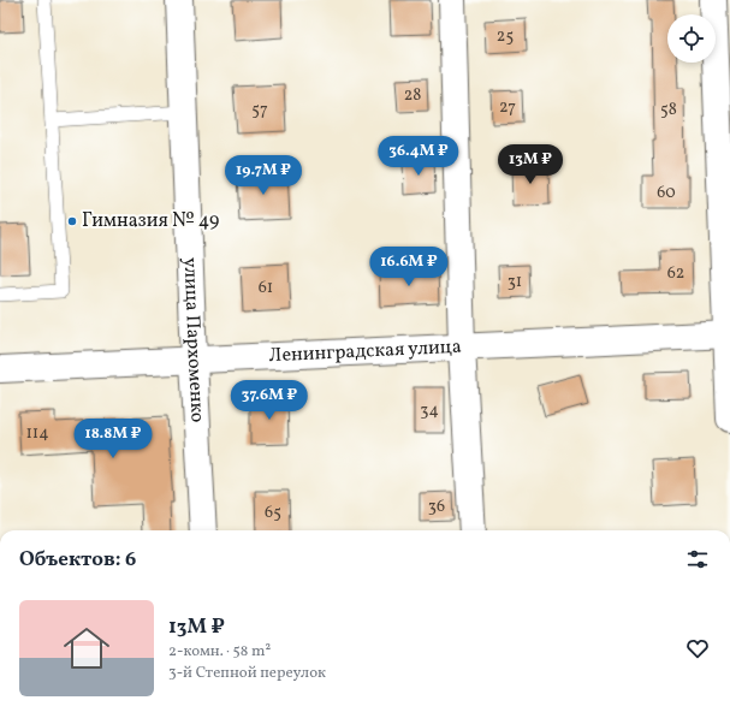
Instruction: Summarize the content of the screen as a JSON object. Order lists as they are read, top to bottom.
{
  "streets": {
    "street": ["улица Пархоменко", "Ленинградская улица"]
  },
  "crossings": [
    ["улица Пархоменко", "Ленинградская улица"]
  ],
  "places": ["Гимназия № 49"],
  "house_numbers": [
    "25",
    "28",
    "27",
    "57",
    "58",
    "60",
    "62",
    "31",
    "61",
    "34",
    "114",
    "36",
    "65"
  ],
  "page": {
    "price": [
      "36.4M ₽",
      "13M ₽",
      "19.7M ₽",
      "16.6M ₽",
      "37.6M ₽",
      "18.8M ₽"
    ],
    "heading": "Объектов: 6",
    "list": [
      {
        "name": "13M ₽",
        "note": "2-комн. · 58 m² · 3-й Степной переулок"
      }
    ]
  }
}
